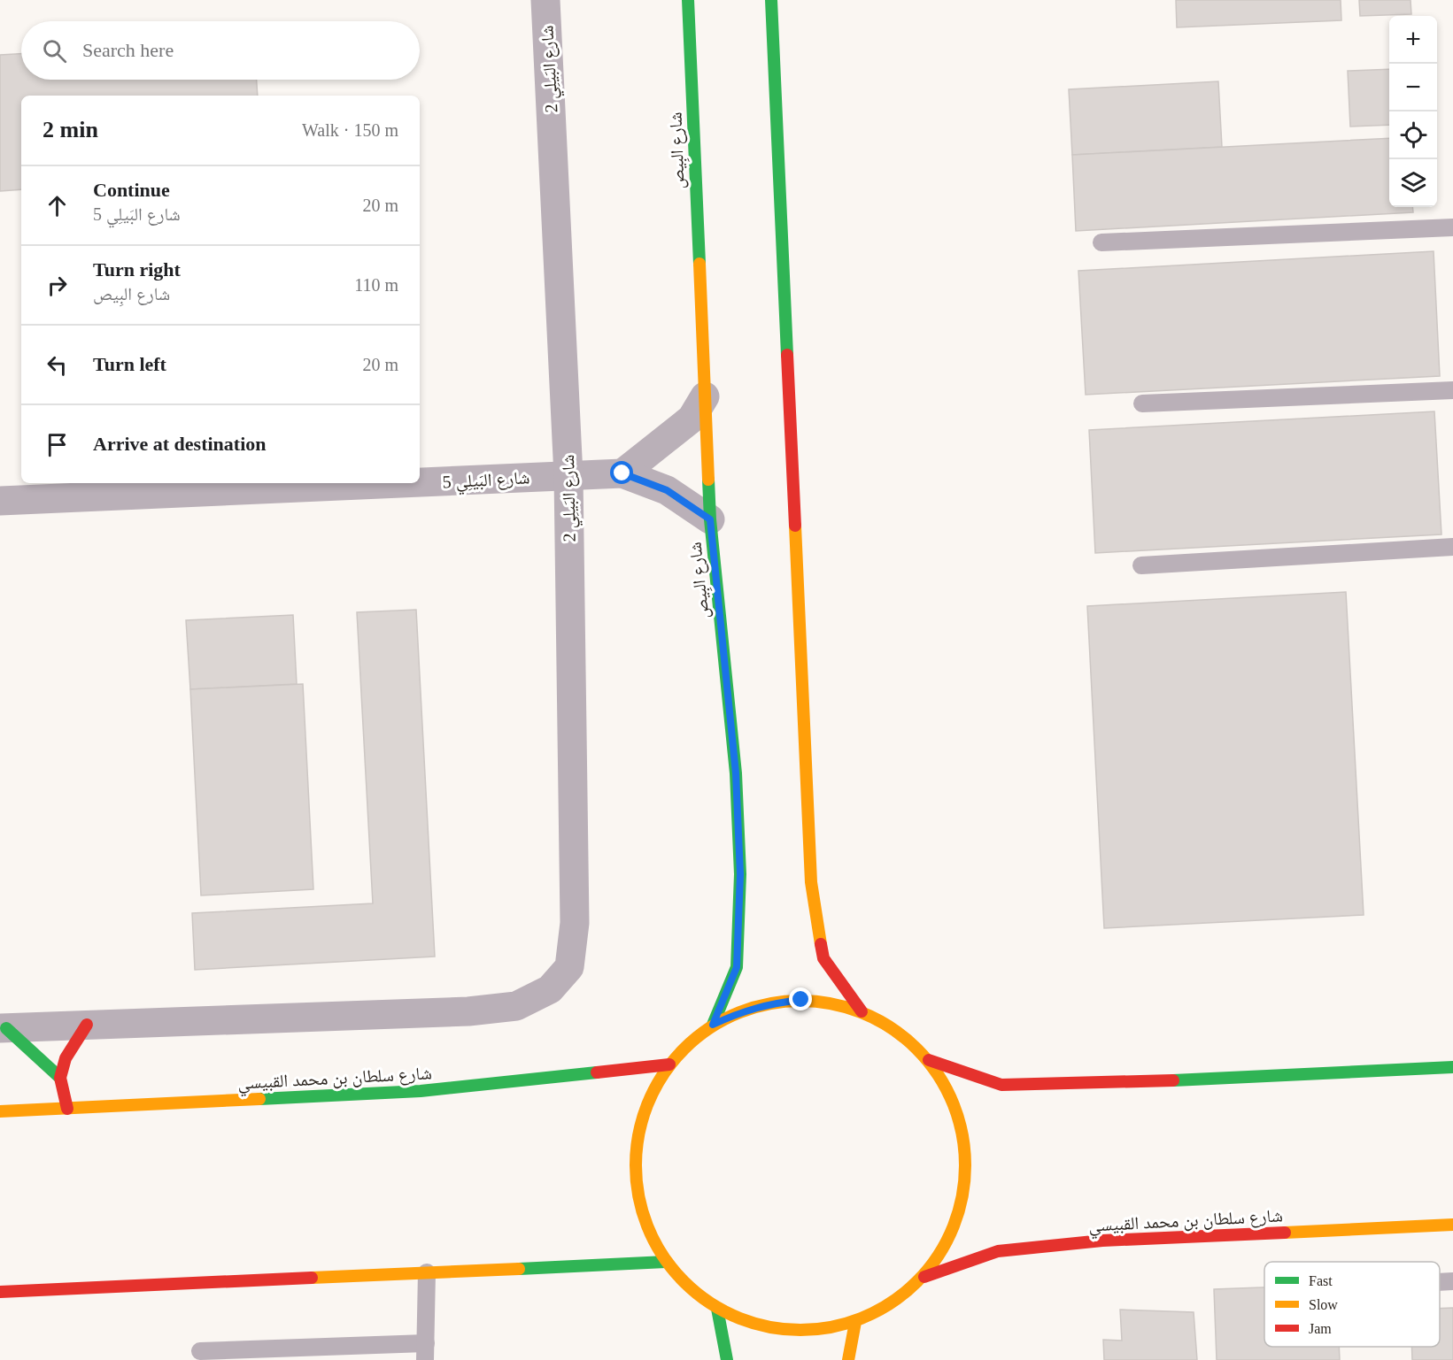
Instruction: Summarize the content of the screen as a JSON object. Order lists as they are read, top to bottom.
{
  "streets": {
    "main road": ["شارع البِيص", "شارع سلطان بن محمد القبيسي"],
    "street": ["شارع البَيلِي 2", "شارع البَيلِي 5"]
  },
  "crossings": [
    ["شارع البَيلِي 2", "شارع البَيلِي 5"],
    ["شارع البِيص", "شارع البَيلِي 5"]
  ],
  "legend": ["Fast", "Slow", "Jam"],
  "page": {
    "map_buttons": ["+", "−"],
    "search": "Search here",
    "heading": ["2 min", "Walk · 150 m"],
    "list": [
      ["Continue", "شارع البَيلِي 5", "20 m"],
      ["Turn right", "شارع البِيص", "110 m"],
      ["Turn left", "20 m"],
      "Arrive at destination"
    ]
  }
}
